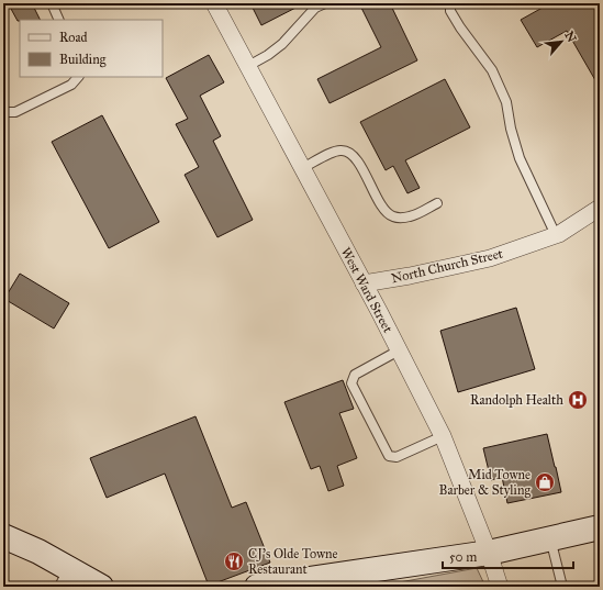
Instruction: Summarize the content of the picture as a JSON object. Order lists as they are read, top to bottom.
{
  "streets": {
    "street": ["North Church Street", "West Ward Street"]
  },
  "crossings": [
    ["North Church Street", "West Ward Street"]
  ],
  "places": {
    "hospital": ["Randolph Health"],
    "shop": ["Mid Towne Barber & Styling"],
    "restaurant": ["CJ's Olde Towne Restaurant"]
  },
  "legend": ["Road", "Building"],
  "scale_bar": "50 m",
  "north": "top right"
}
